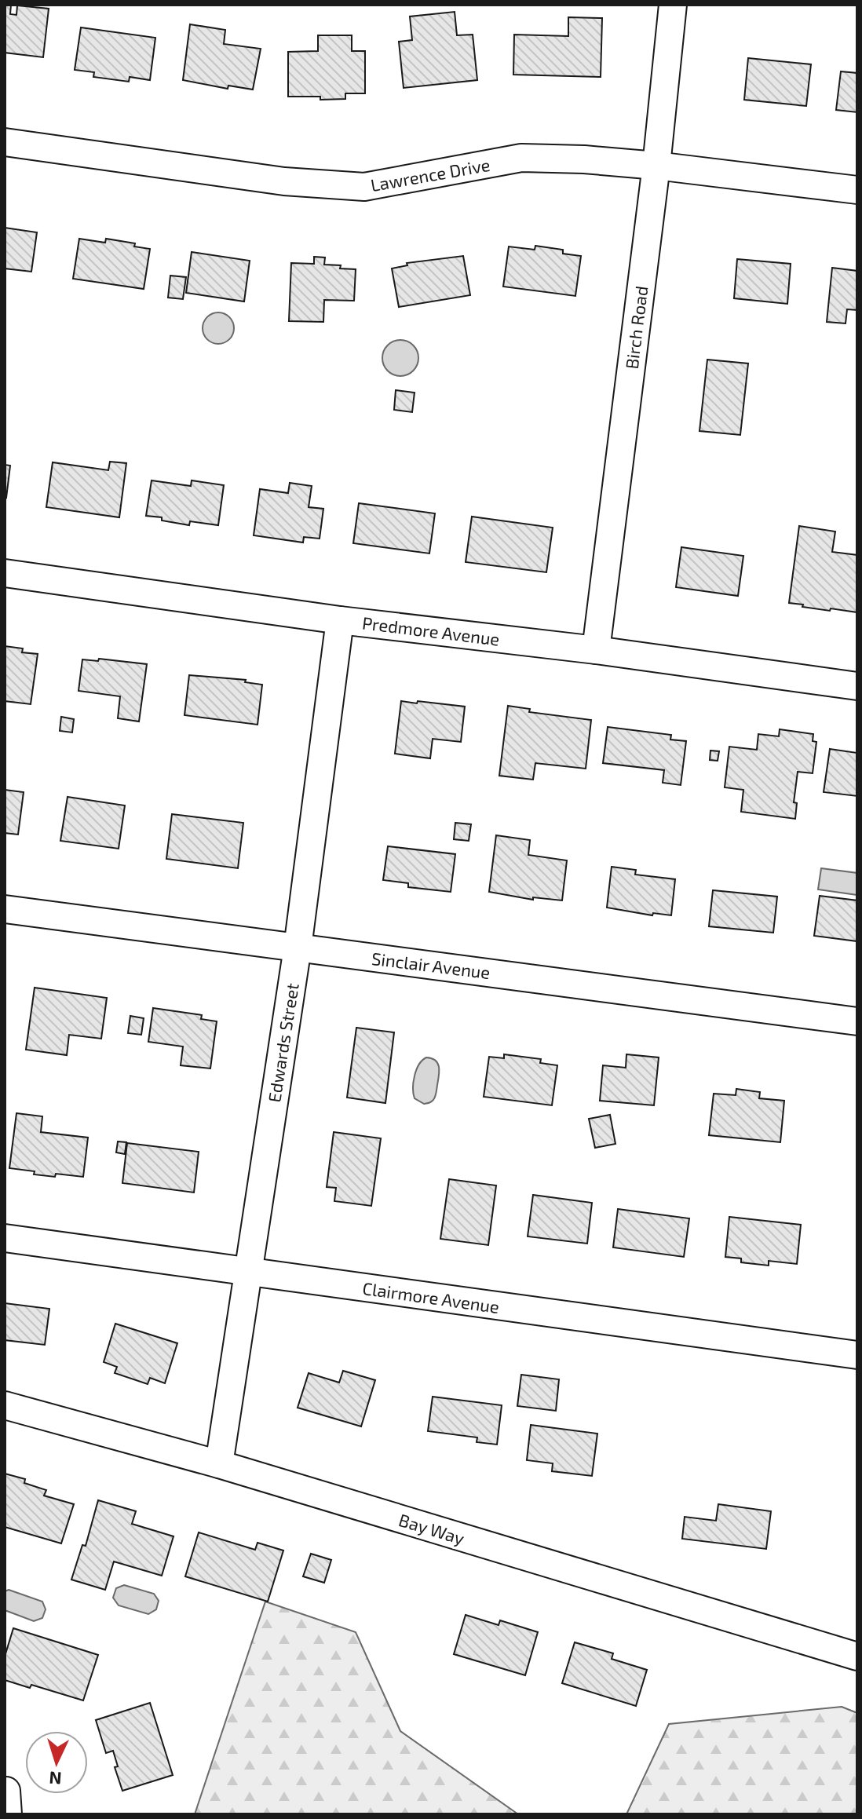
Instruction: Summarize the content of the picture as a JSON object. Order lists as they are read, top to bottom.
{
  "streets": {
    "street": [
      "Lawrence Drive",
      "Birch Road",
      "Predmore Avenue",
      "Sinclair Avenue",
      "Edwards Street",
      "Clairmore Avenue",
      "Bay Way"
    ]
  },
  "crossings": [
    ["Lawrence Drive", "Birch Road"],
    ["Birch Road", "Predmore Avenue"],
    ["Predmore Avenue", "Edwards Street"],
    ["Sinclair Avenue", "Edwards Street"],
    ["Edwards Street", "Clairmore Avenue"],
    ["Edwards Street", "Bay Way"]
  ],
  "north": "bottom"
}
